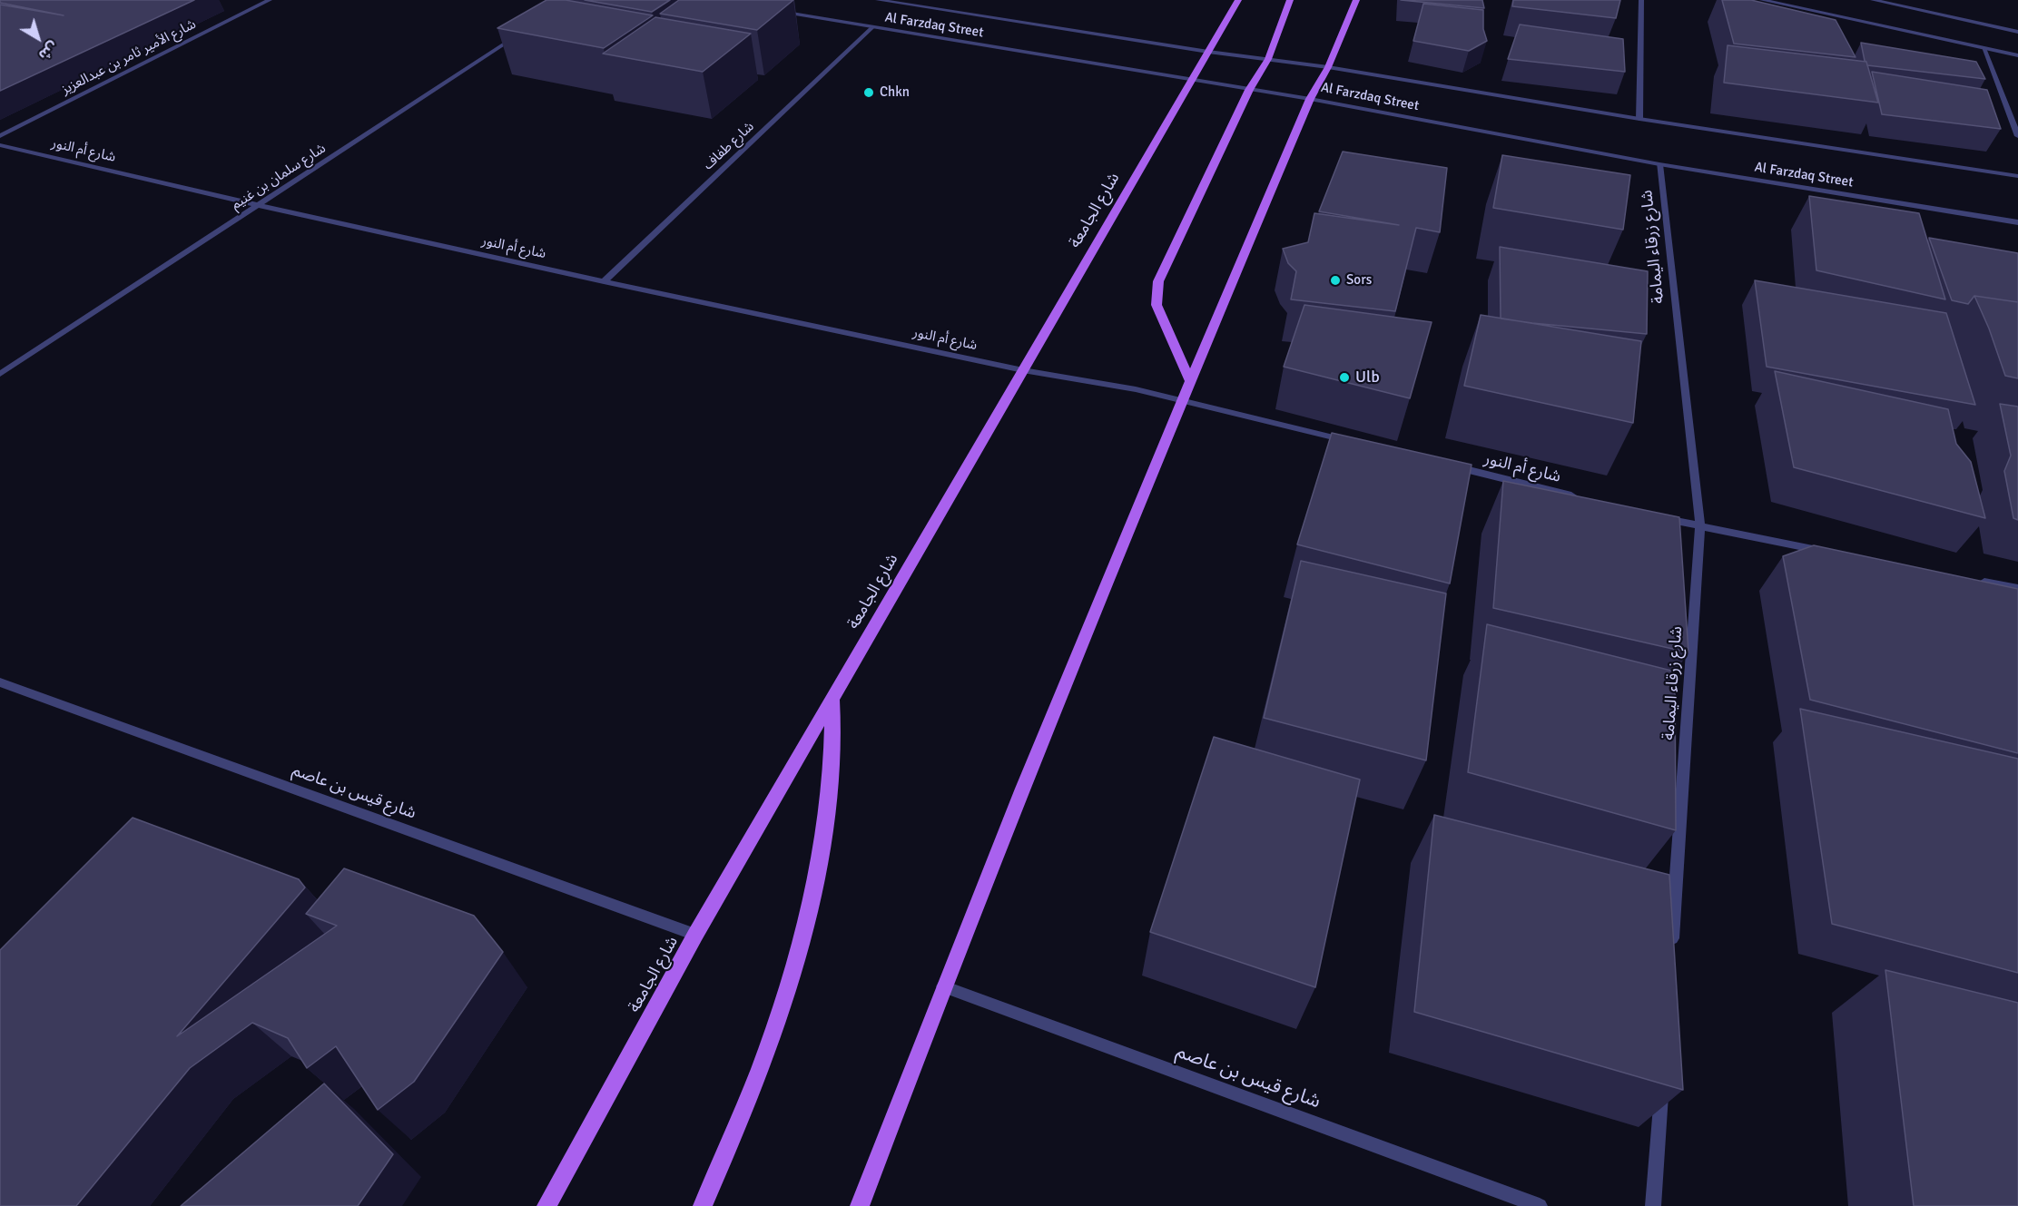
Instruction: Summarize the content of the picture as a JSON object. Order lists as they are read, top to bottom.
{
  "streets": {
    "main road": ["شارع الجامعة"],
    "street": [
      "Al Farzdaq Street",
      "شارع الأمير ثامر بن عبدالعزيز",
      "شارع طفاف",
      "شارع أم النور",
      "شارع سلمان بن غنيم",
      "شارع زرقاء اليمامة",
      "شارع قيس بن عاصم"
    ]
  },
  "crossings": [
    ["Al Farzdaq Street", "شارع طفاف"],
    ["Al Farzdaq Street", "شارع الجامعة"],
    ["Al Farzdaq Street", "شارع زرقاء اليمامة"],
    ["شارع طفاف", "شارع أم النور"],
    ["شارع أم النور", "شارع سلمان بن غنيم"],
    ["شارع أم النور", "شارع الجامعة"],
    ["شارع الجامعة", "شارع قيس بن عاصم"]
  ],
  "places": ["Chkn", "Sors", "Ulb"],
  "north": "bottom right"
}
